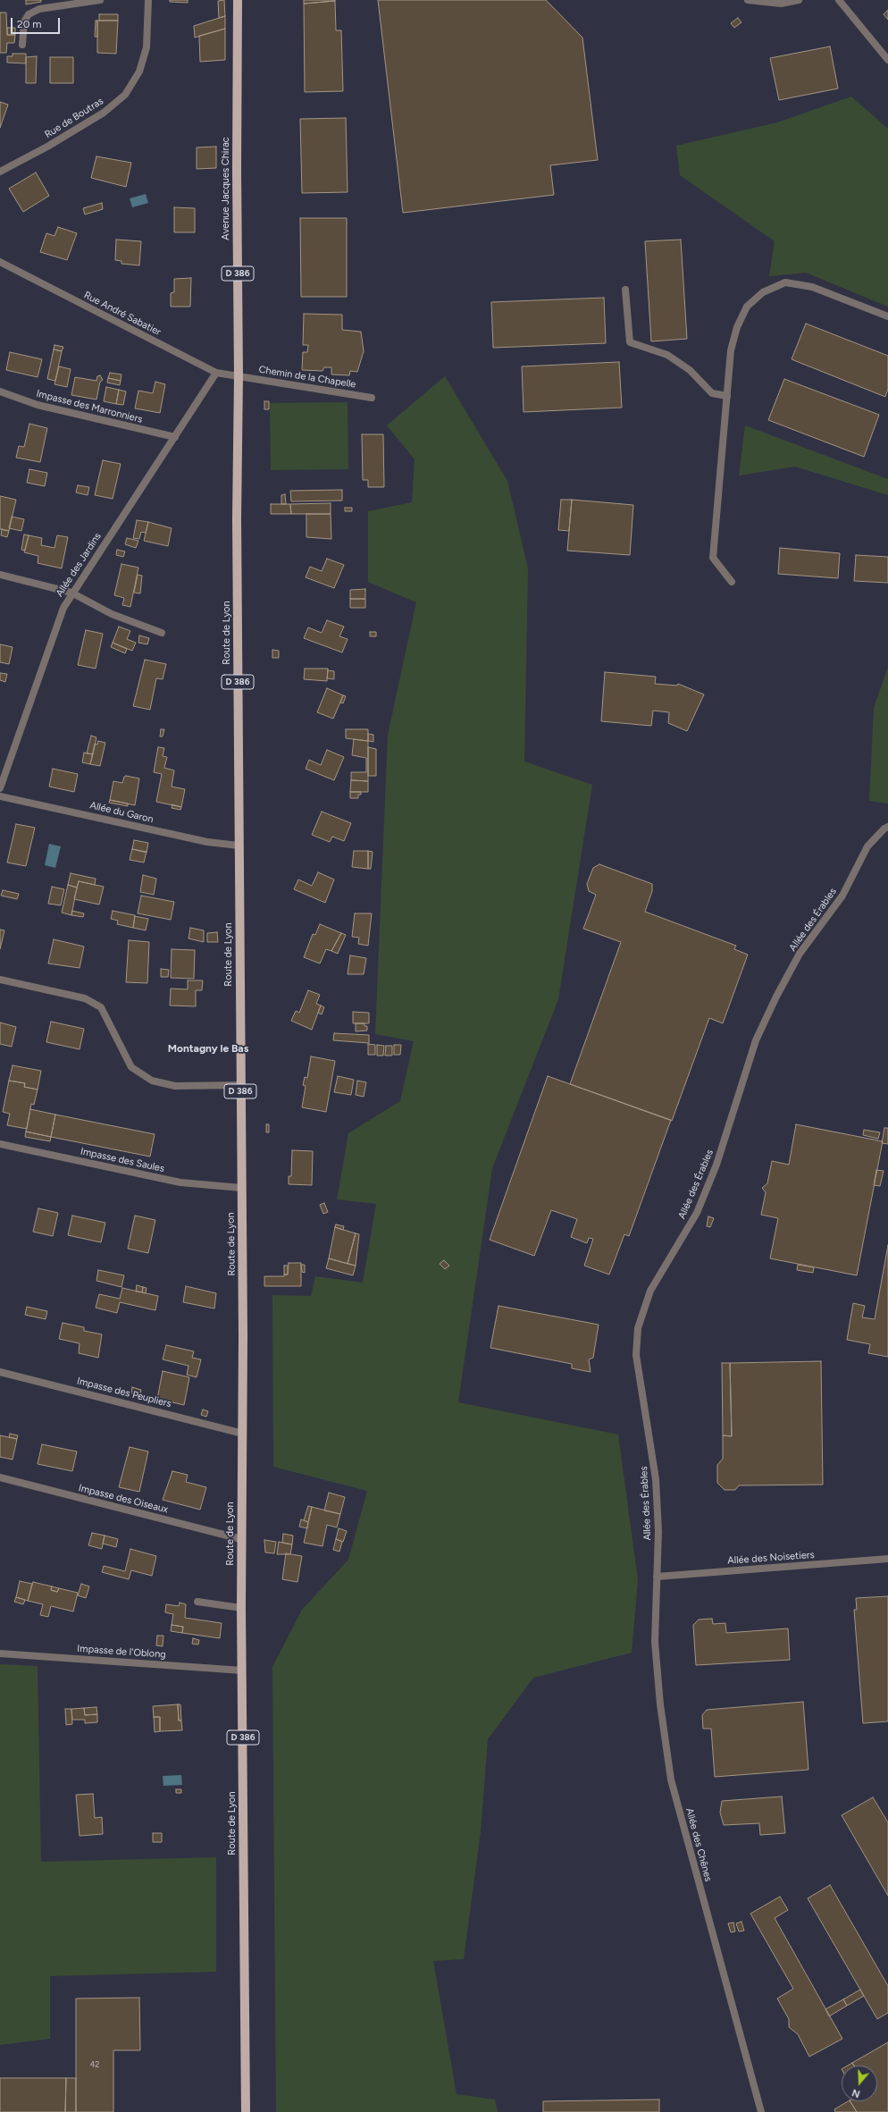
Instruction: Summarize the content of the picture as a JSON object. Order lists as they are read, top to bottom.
{
  "streets": {
    "main road": ["Avenue Jacques Chirac", "D 386", "Route de Lyon"],
    "street": [
      "Rue de Boutras",
      "Rue André Sabatier",
      "Chemin de la Chapelle",
      "Impasse des Marronniers",
      "Allée des Jardins",
      "Allée du Garon",
      "Allée des Érables",
      "Impasse des Saules",
      "Impasse des Peupliers",
      "Impasse des Oiseaux",
      "Allée des Noisetiers",
      "Impasse de l'Oblong",
      "Allée des Chênes"
    ]
  },
  "crossings": [
    ["Avenue Jacques Chirac", "Rue André Sabatier"],
    ["Avenue Jacques Chirac", "Chemin de la Chapelle"],
    ["Avenue Jacques Chirac", "Route de Lyon"],
    ["Rue André Sabatier", "Chemin de la Chapelle"],
    ["Rue André Sabatier", "Allée des Jardins"],
    ["Rue André Sabatier", "Route de Lyon"],
    ["Chemin de la Chapelle", "Route de Lyon"],
    ["Impasse des Marronniers", "Allée des Jardins"],
    ["Route de Lyon", "Allée du Garon"],
    ["Route de Lyon", "Impasse des Saules"],
    ["Route de Lyon", "Impasse des Peupliers"],
    ["Route de Lyon", "Impasse des Oiseaux"],
    ["Route de Lyon", "Impasse de l'Oblong"],
    ["Allée des Érables", "Allée des Noisetiers"],
    ["Allée des Érables", "Allée des Chênes"],
    ["Allée des Noisetiers", "Allée des Chênes"]
  ],
  "districts": ["Montagny le Bas"],
  "house_numbers": ["42"],
  "scale_bar": "20 m",
  "north": "bottom"
}
